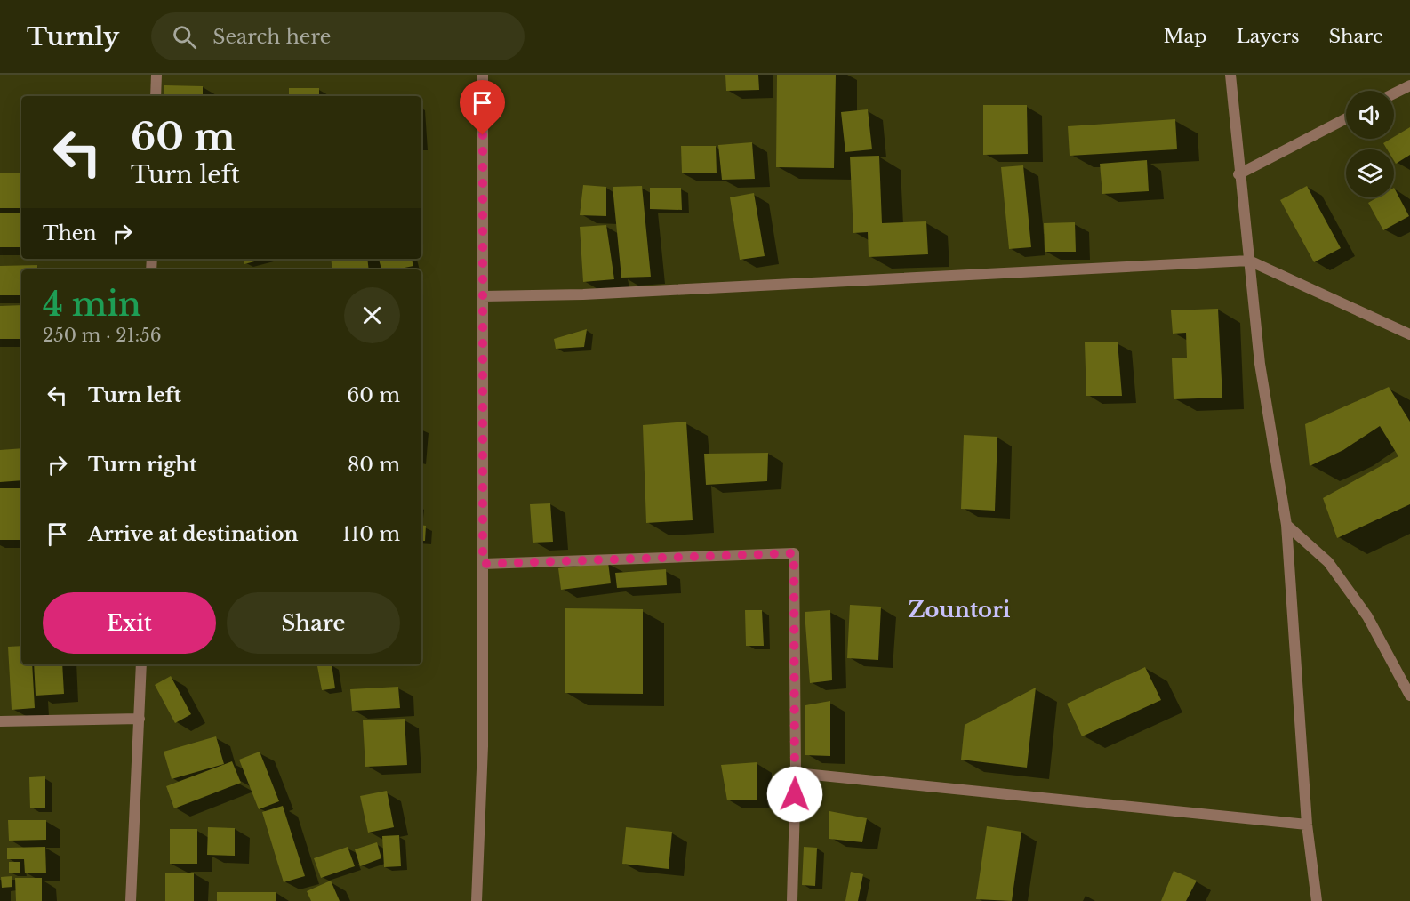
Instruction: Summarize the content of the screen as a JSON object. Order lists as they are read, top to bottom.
{
  "districts": ["Zountori"],
  "page": {
    "header": "Turnly",
    "search": "Search here",
    "nav": ["Map", "Layers", "Share"],
    "turn": ["60 m", "Turn left"],
    "then": "Then",
    "heading": ["4 min", "250 m · 21:56"],
    "list": [
      {
        "name": "Turn left",
        "value": "60 m"
      },
      {
        "name": "Turn right",
        "value": "80 m"
      },
      {
        "name": "Arrive at destination",
        "value": "110 m"
      }
    ],
    "buttons": ["Exit", "Share"]
  }
}
